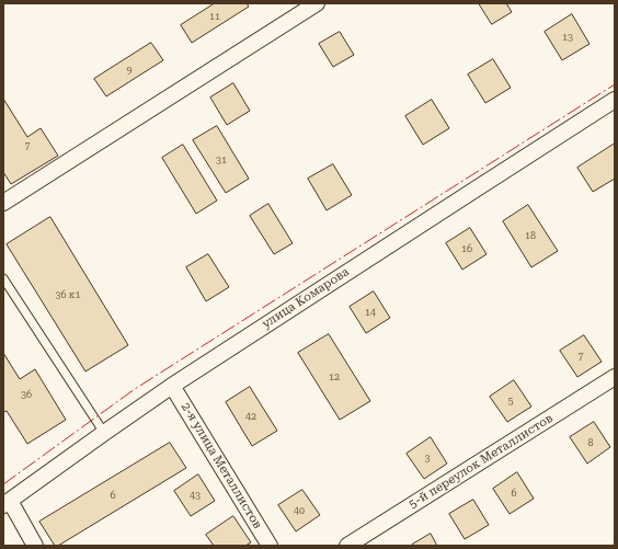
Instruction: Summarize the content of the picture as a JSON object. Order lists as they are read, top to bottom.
{
  "streets": {
    "street": ["улица Комарова", "5-й переулок Металлистов", "2-я улица Металлистов"]
  },
  "crossings": [
    ["улица Комарова", "2-я улица Металлистов"]
  ],
  "house_numbers": [
    "11",
    "13",
    "9",
    "7",
    "31",
    "18",
    "16",
    "36 к1",
    "14",
    "7",
    "12",
    "36",
    "5",
    "42",
    "8",
    "3",
    "6",
    "6",
    "43",
    "40"
  ]
}
